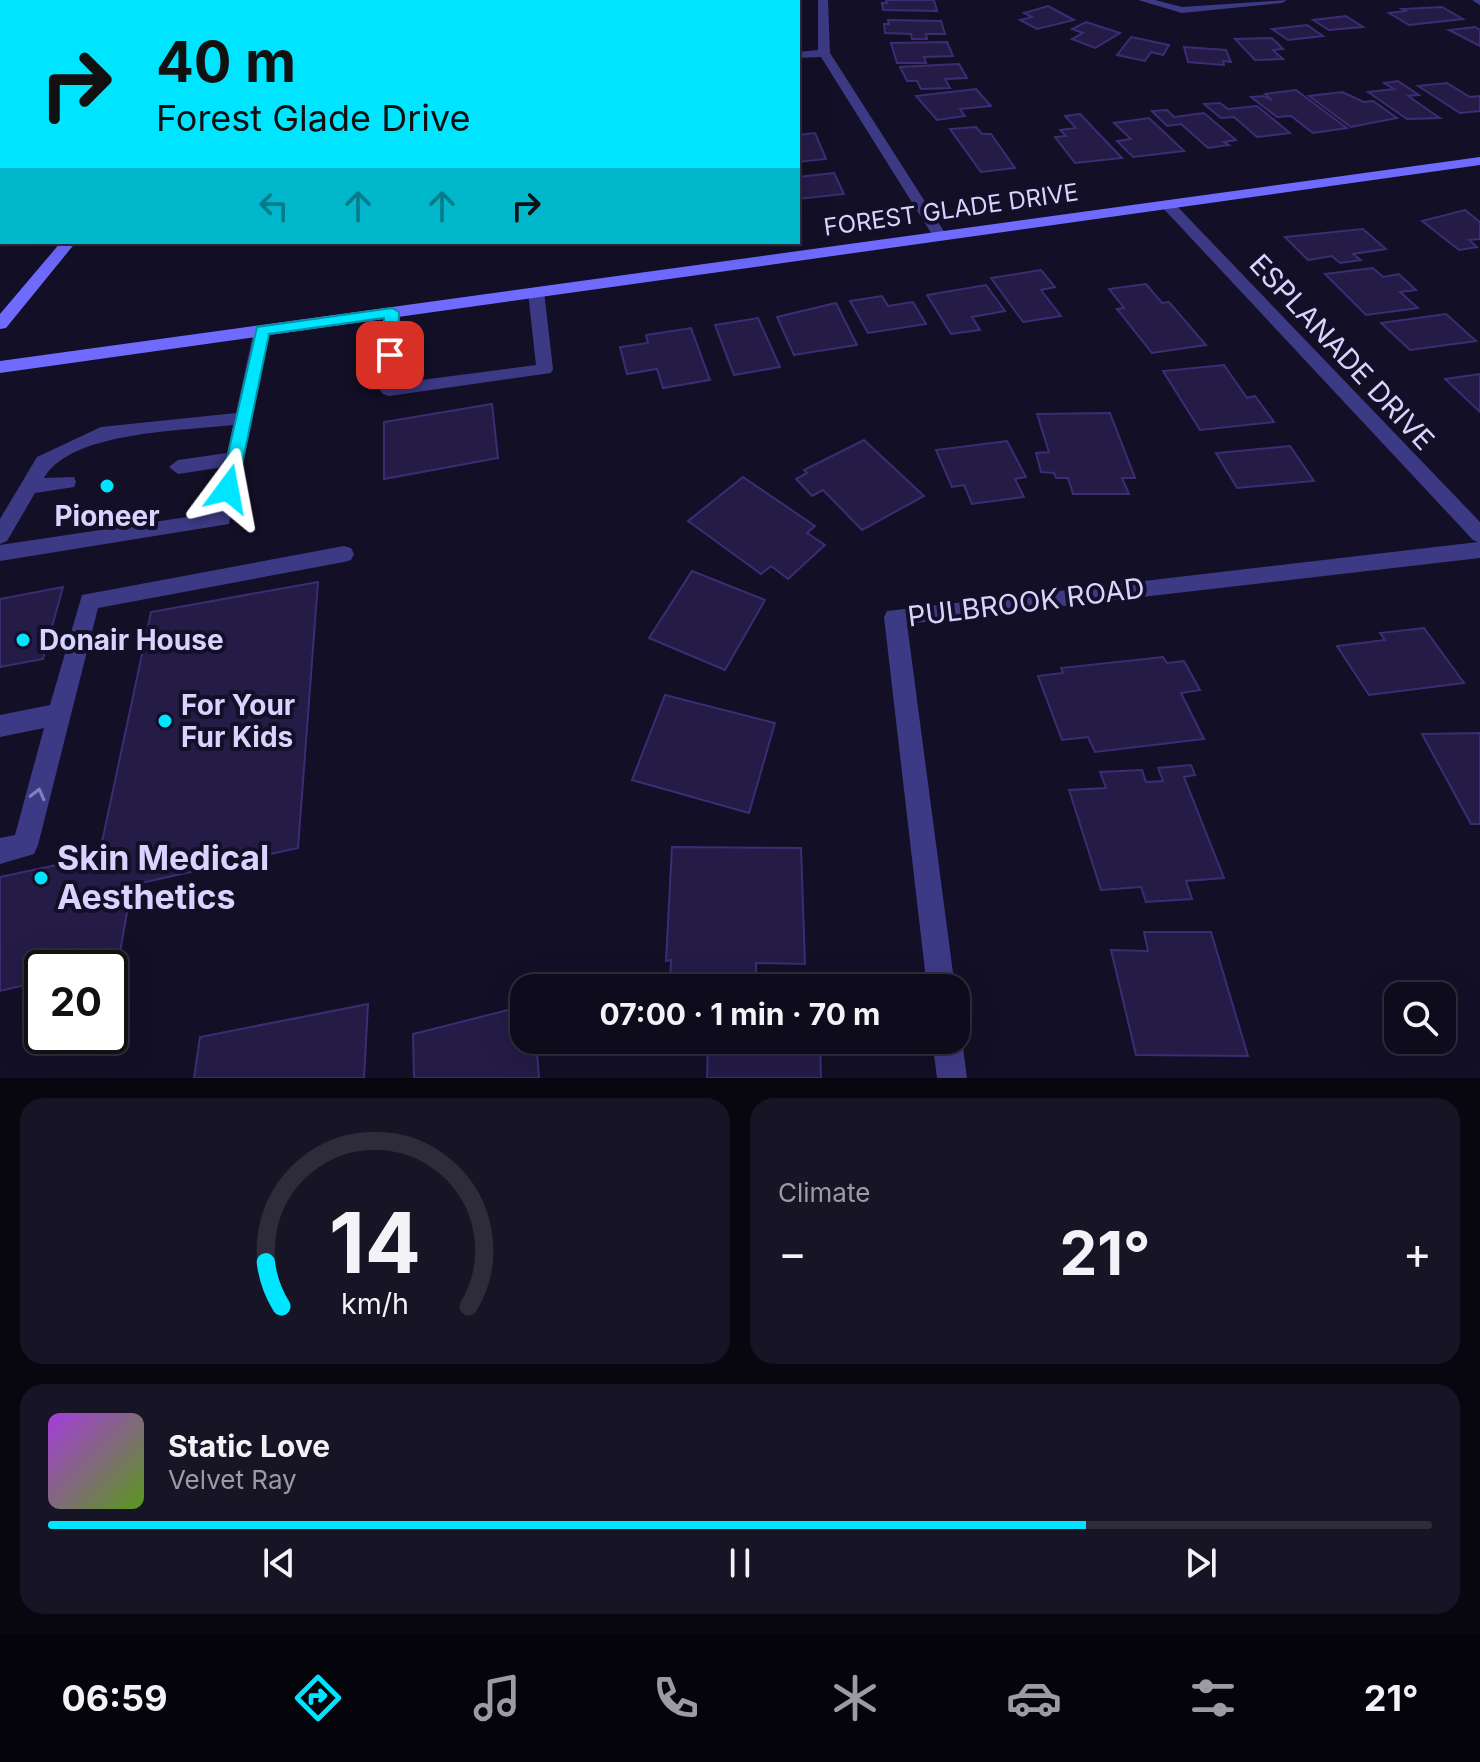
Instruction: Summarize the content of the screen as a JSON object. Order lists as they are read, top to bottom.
{
  "streets": {
    "street": ["FOREST GLADE DRIVE", "ESPLANADE DRIVE", "PULBROOK ROAD"]
  },
  "crossings": [
    ["FOREST GLADE DRIVE", "ESPLANADE DRIVE"]
  ],
  "places": [
    "Pioneer",
    "Donair House",
    "For Your Fur Kids",
    "Skin Medical Aesthetics"
  ],
  "page": {
    "turn": ["40 m", "Forest Glade Drive"],
    "limit": "20",
    "trip": "07:00 · 1 min · 70 m",
    "tile": "Climate",
    "heat": ["−", "21°", "+"],
    "song": ["Static Love", "Velvet Ray"],
    "tabs": ["06:59", "21°"],
    "gauge": ["14", "km/h"]
  }
}
